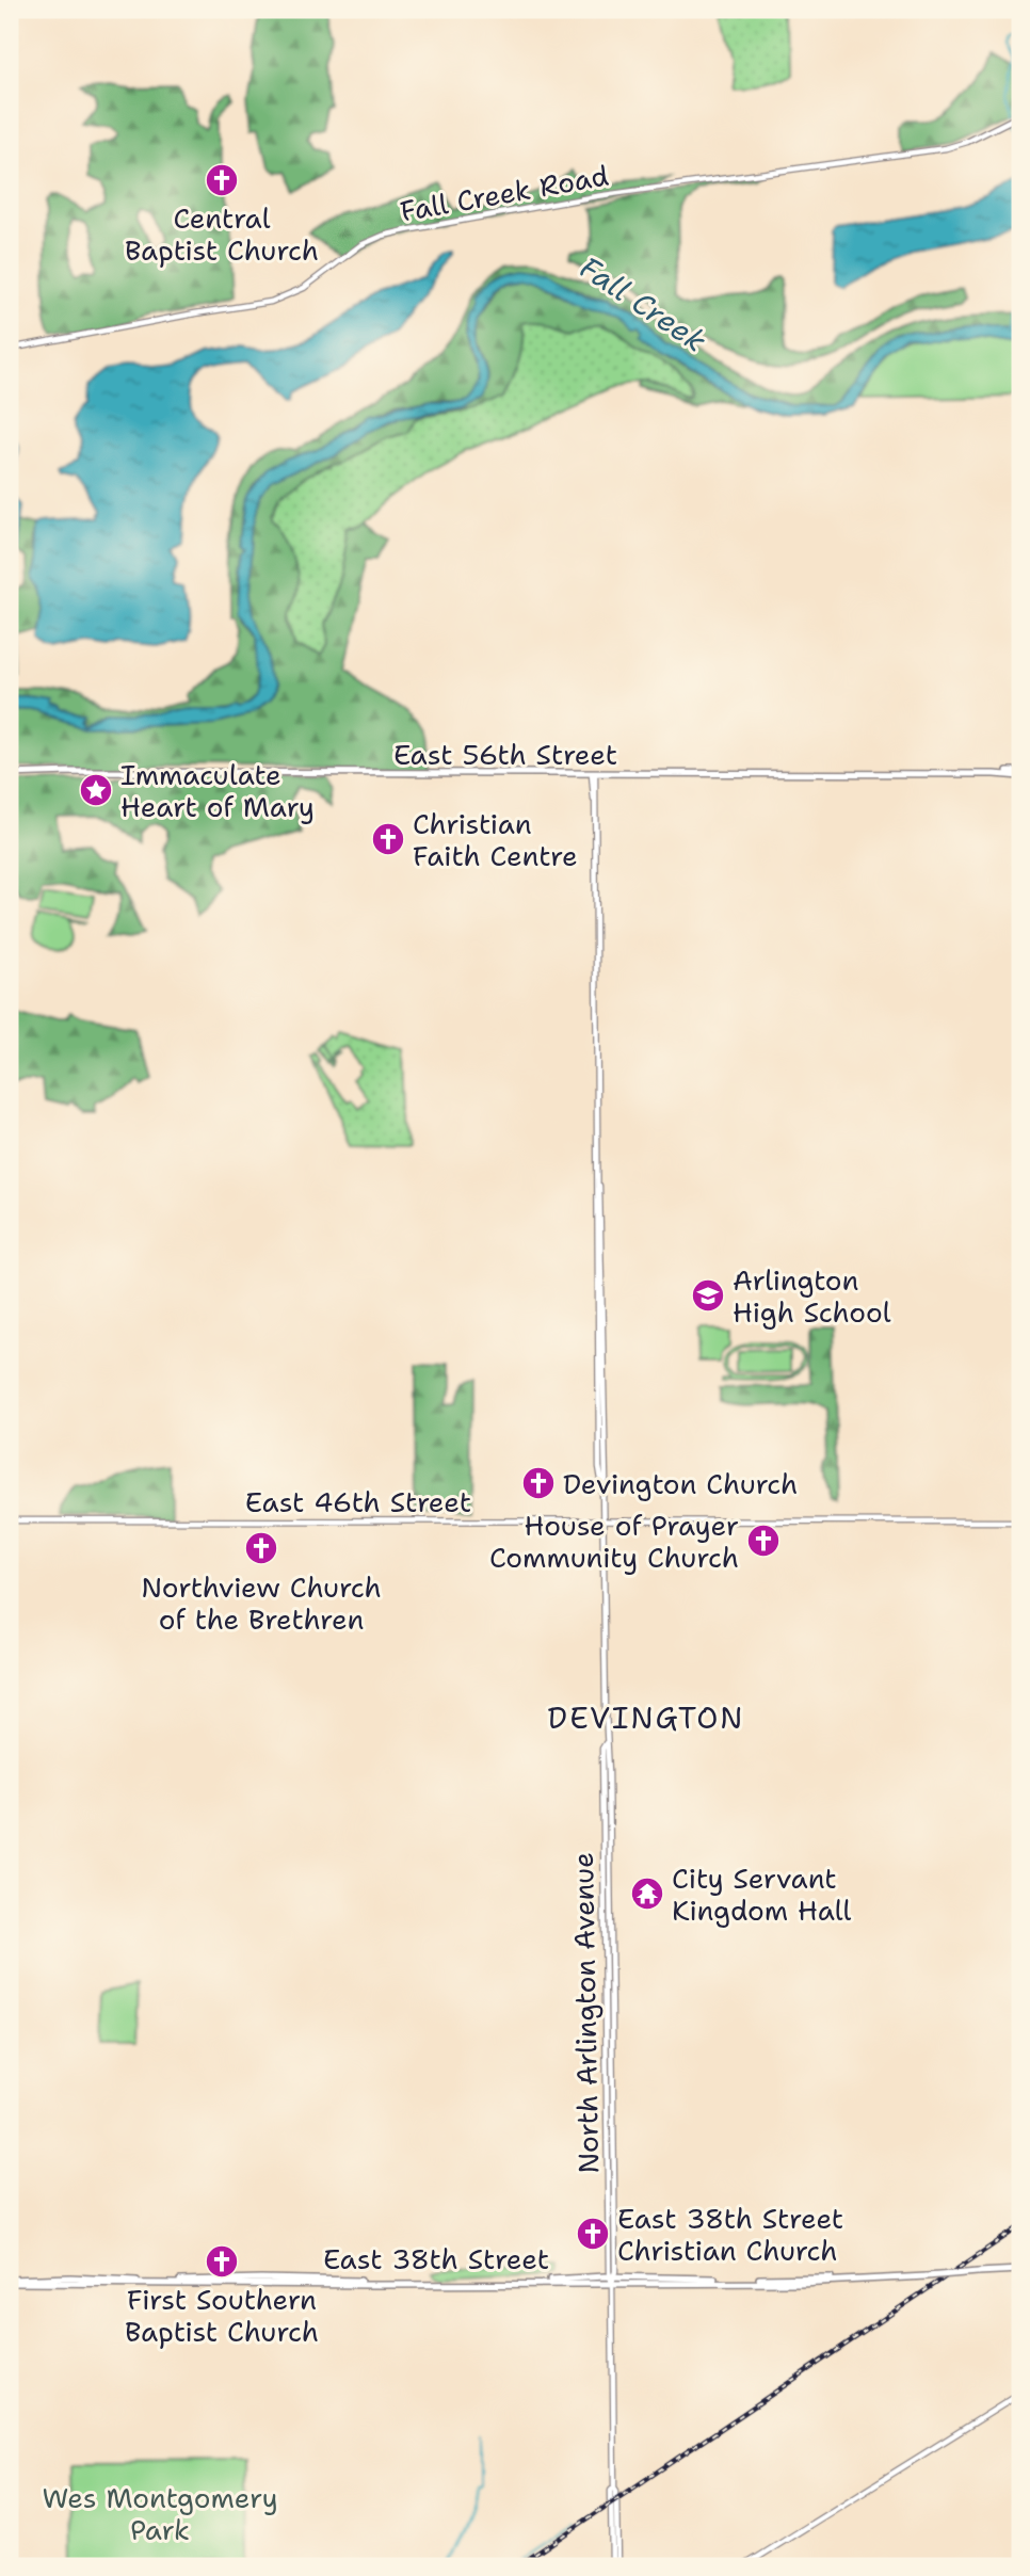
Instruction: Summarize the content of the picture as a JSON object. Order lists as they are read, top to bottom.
{
  "streets": {
    "main road": [
      "Fall Creek Road",
      "East 56th Street",
      "East 46th Street",
      "North Arlington Avenue",
      "East 38th Street"
    ]
  },
  "crossings": [
    ["East 56th Street", "North Arlington Avenue"],
    ["East 46th Street", "North Arlington Avenue"],
    ["North Arlington Avenue", "East 38th Street"]
  ],
  "districts": ["DEVINGTON"],
  "water": ["Fall Creek"],
  "parks": ["Wes Montgomery Park"],
  "places": {
    "church": [
      "Central Baptist Church",
      "Christian Faith Centre",
      "Devington Church",
      "House of Prayer Community Church",
      "Northview Church of the Brethren",
      "East 38th Street Christian Church",
      "First Southern Baptist Church"
    ],
    "place": ["Immaculate Heart of Mary"],
    "school or university": ["Arlington High School"],
    "temple": ["City Servant Kingdom Hall"]
  }
}
